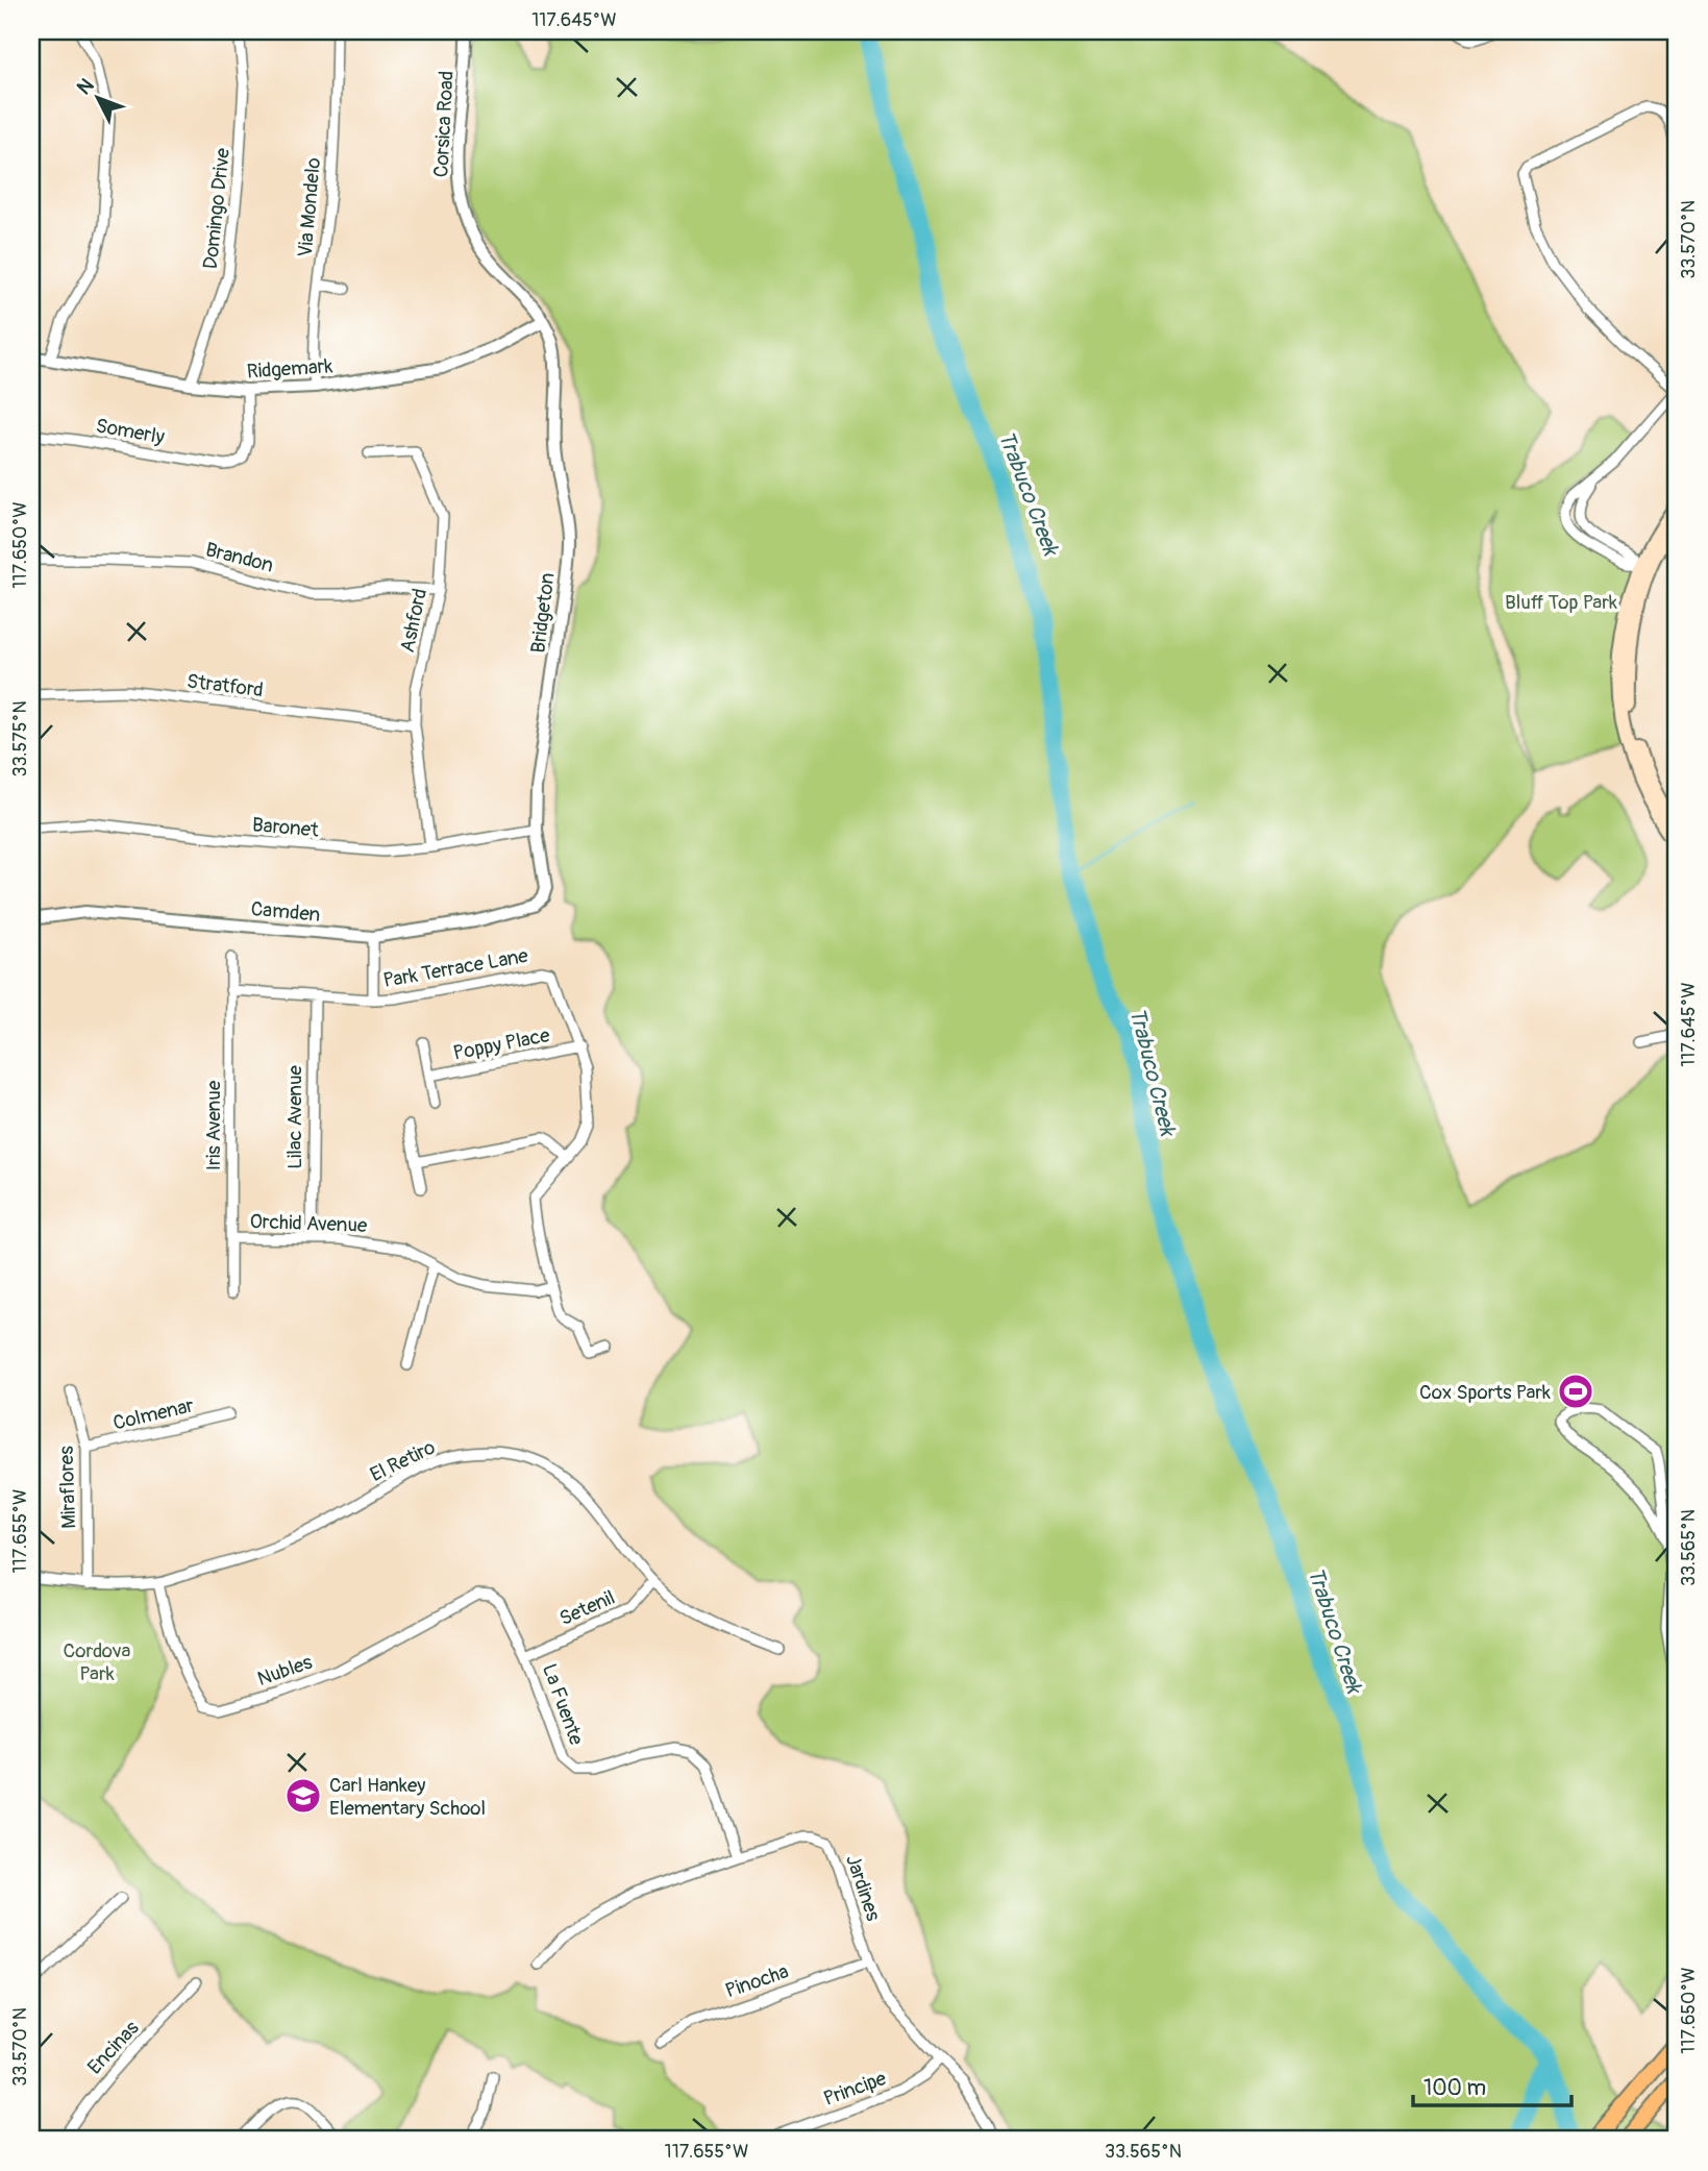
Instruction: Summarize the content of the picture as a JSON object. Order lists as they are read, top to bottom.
{
  "streets": {
    "street": [
      "Corsica Road",
      "Via Mondelo",
      "Domingo Drive",
      "Ridgemark",
      "Somerly",
      "Brandon",
      "Bridgeton",
      "Ashford",
      "Stratford",
      "Baronet",
      "Camden",
      "Park Terrace Lane",
      "Poppy Place",
      "Lilac Avenue",
      "Iris Avenue",
      "Orchid Avenue",
      "Colmenar",
      "El Retiro",
      "Miraflores",
      "Setenil",
      "Nubles",
      "La Fuente",
      "Jardines",
      "Pinocha",
      "Encinas",
      "Principe"
    ]
  },
  "crossings": [
    ["Corsica Road", "Ridgemark"],
    ["Corsica Road", "Bridgeton"],
    ["Via Mondelo", "Ridgemark"],
    ["Domingo Drive", "Ridgemark"],
    ["Ridgemark", "Somerly"],
    ["Ridgemark", "Bridgeton"],
    ["Brandon", "Ashford"],
    ["Bridgeton", "Baronet"],
    ["Bridgeton", "Camden"],
    ["Ashford", "Stratford"],
    ["Ashford", "Baronet"],
    ["Camden", "Park Terrace Lane"],
    ["Park Terrace Lane", "Poppy Place"],
    ["Park Terrace Lane", "Lilac Avenue"],
    ["Park Terrace Lane", "Iris Avenue"],
    ["Lilac Avenue", "Orchid Avenue"],
    ["Iris Avenue", "Orchid Avenue"],
    ["Colmenar", "Miraflores"],
    ["El Retiro", "Miraflores"],
    ["El Retiro", "Setenil"],
    ["El Retiro", "Nubles"],
    ["Setenil", "La Fuente"],
    ["Nubles", "La Fuente"],
    ["La Fuente", "Jardines"],
    ["Jardines", "Pinocha"],
    ["Jardines", "Principe"]
  ],
  "water": ["Trabuco Creek"],
  "parks": ["Bluff Top Park", "Cordova Park"],
  "places": {
    "sports": ["Cox Sports Park"],
    "school or university": ["Carl Hankey Elementary School"]
  },
  "scale_bar": "100 m",
  "north": "top left",
  "coordinates": [
    "117.645°W",
    "33.570°N",
    "117.650°W",
    "33.575°N",
    "117.655°W",
    "33.565°N"
  ]
}
